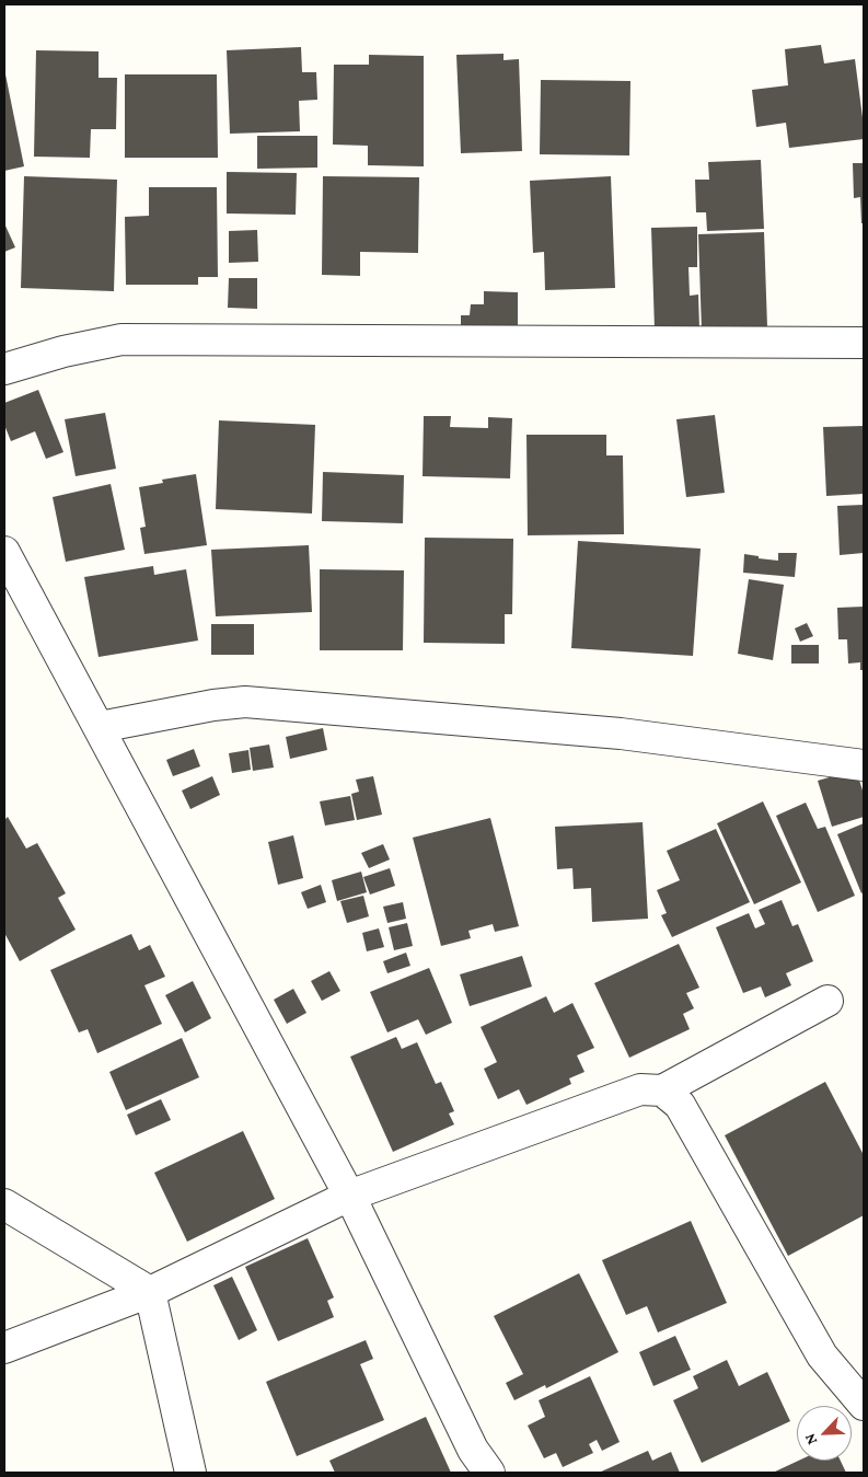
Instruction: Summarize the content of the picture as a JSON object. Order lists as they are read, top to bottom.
{
  "north": "bottom left"
}
